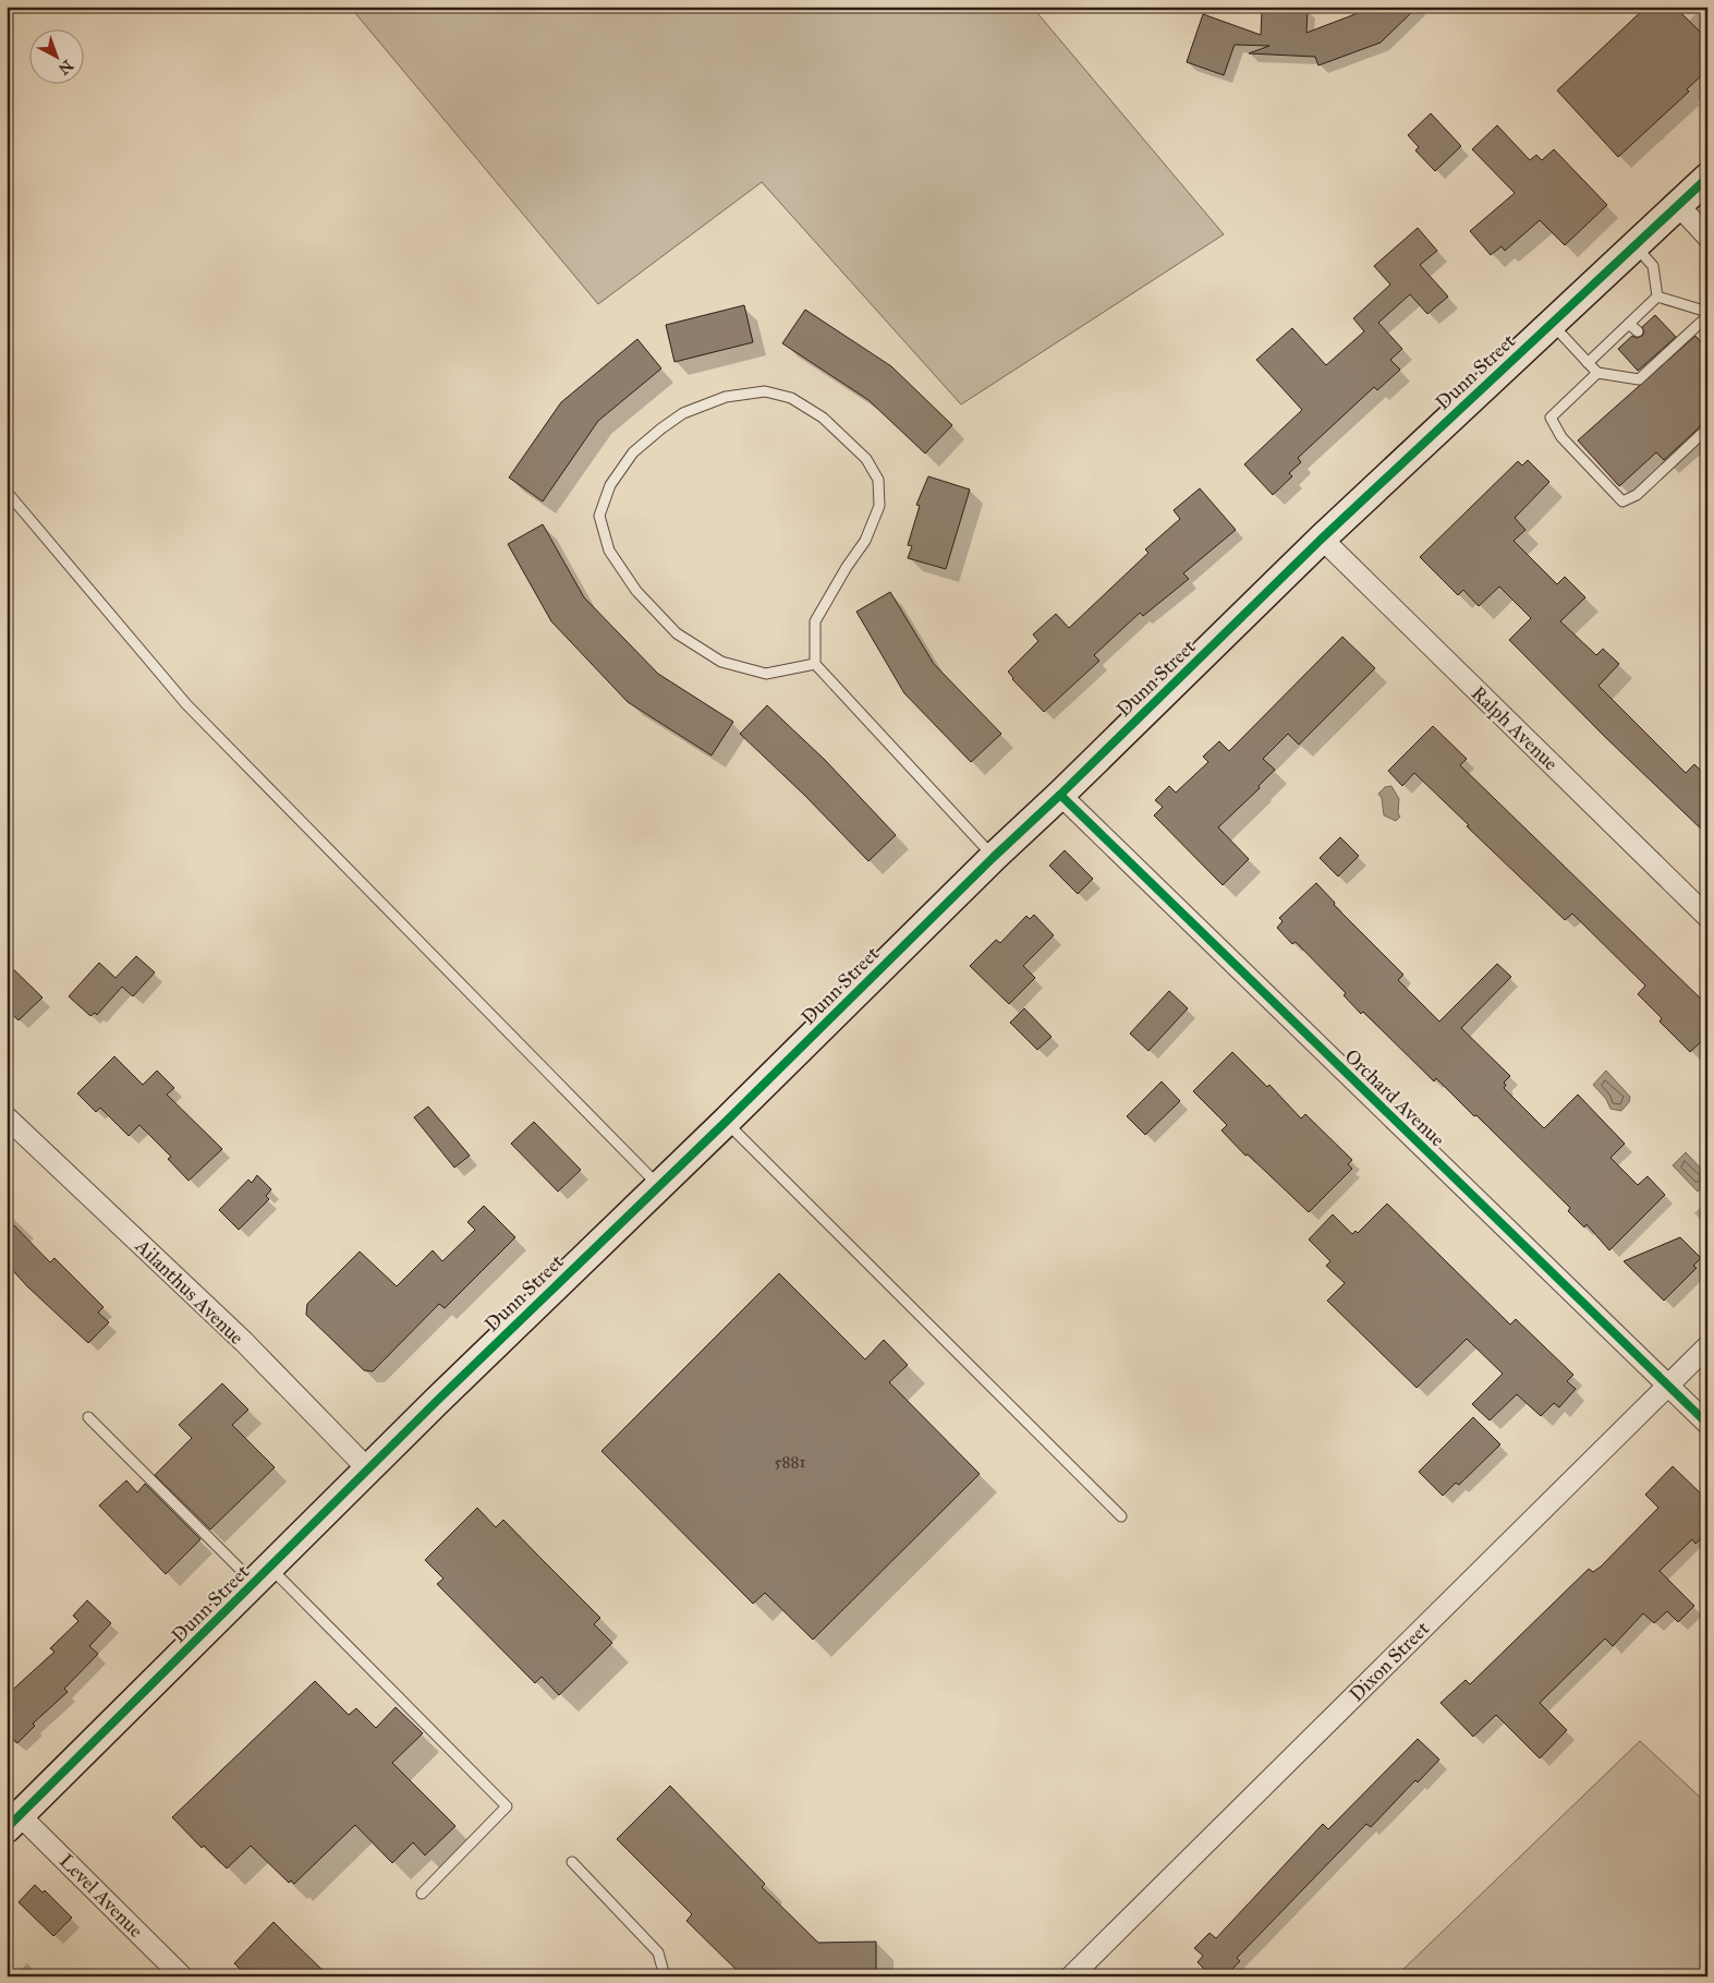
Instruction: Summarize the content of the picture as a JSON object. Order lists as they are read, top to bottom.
{
  "streets": {
    "street": [
      "Dunn Street",
      "Ralph Avenue",
      "Orchard Avenue",
      "Ailanthus Avenue",
      "Dixon Street",
      "Level Avenue"
    ]
  },
  "crossings": [
    ["Dunn Street", "Ralph Avenue"],
    ["Dunn Street", "Orchard Avenue"],
    ["Dunn Street", "Ailanthus Avenue"],
    ["Dunn Street", "Level Avenue"],
    ["Orchard Avenue", "Dixon Street"]
  ],
  "house_numbers": ["5881"],
  "north": "bottom right"
}
